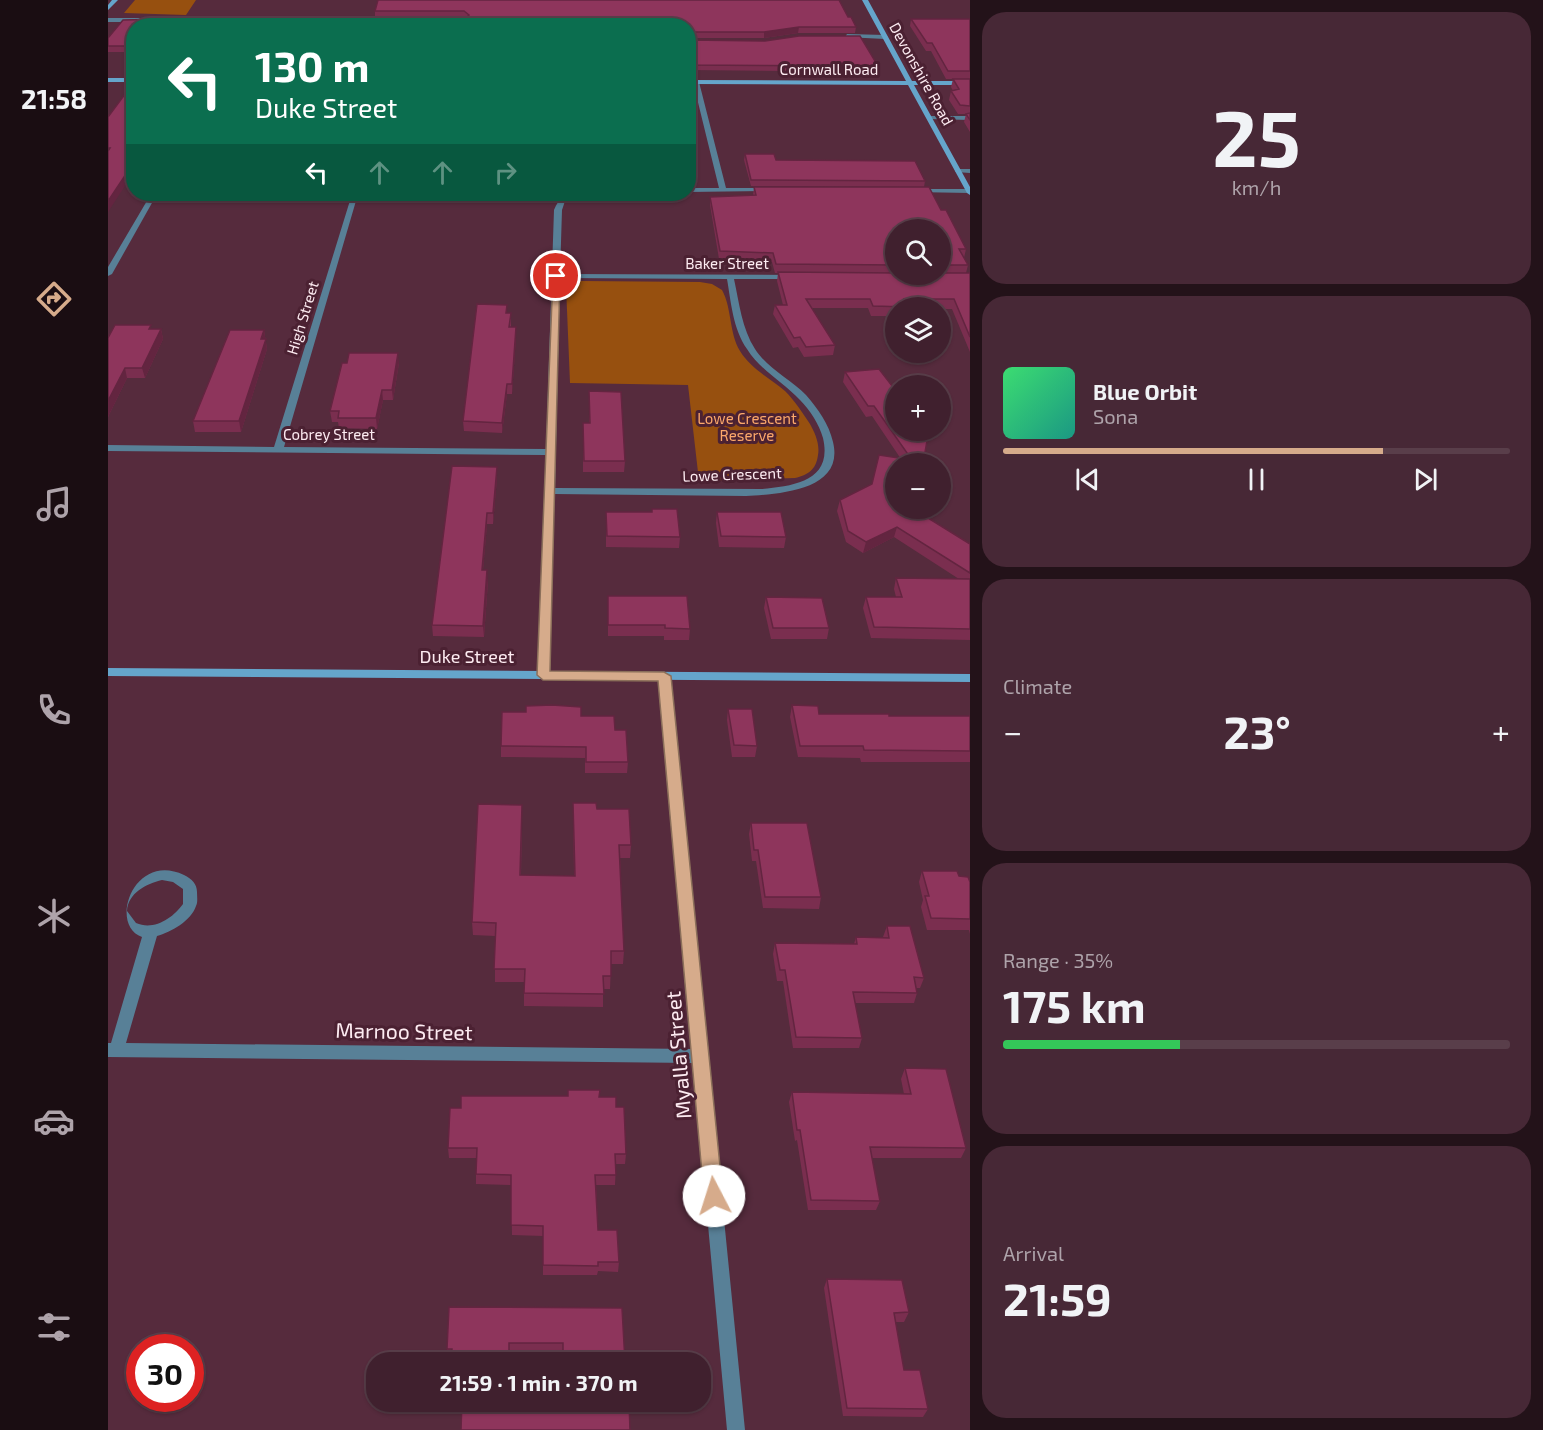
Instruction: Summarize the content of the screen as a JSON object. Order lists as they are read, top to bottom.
{
  "streets": {
    "street": [
      "Cornwall Road",
      "Devonshire Road",
      "Baker Street",
      "High Street",
      "Cobrey Street",
      "Lowe Crescent",
      "Duke Street",
      "Marnoo Street",
      "Myalla Street"
    ]
  },
  "crossings": [
    ["Cornwall Road", "Devonshire Road"],
    ["Baker Street", "Lowe Crescent"],
    ["High Street", "Cobrey Street"],
    ["Duke Street", "Myalla Street"],
    ["Marnoo Street", "Myalla Street"]
  ],
  "parks": ["Lowe Crescent Reserve"],
  "page": {
    "tabs": "21:58",
    "tile": [
      ["25", "km/h"],
      "Climate",
      ["Range · 35%", "175 km"],
      ["Arrival", "21:59"]
    ],
    "turn": ["130 m", "Duke Street"],
    "map_buttons": ["+", "−"],
    "song": ["Blue Orbit", "Sona"],
    "heat": ["−", "23°", "+"],
    "limit": "30",
    "trip": "21:59 · 1 min · 370 m"
  }
}
